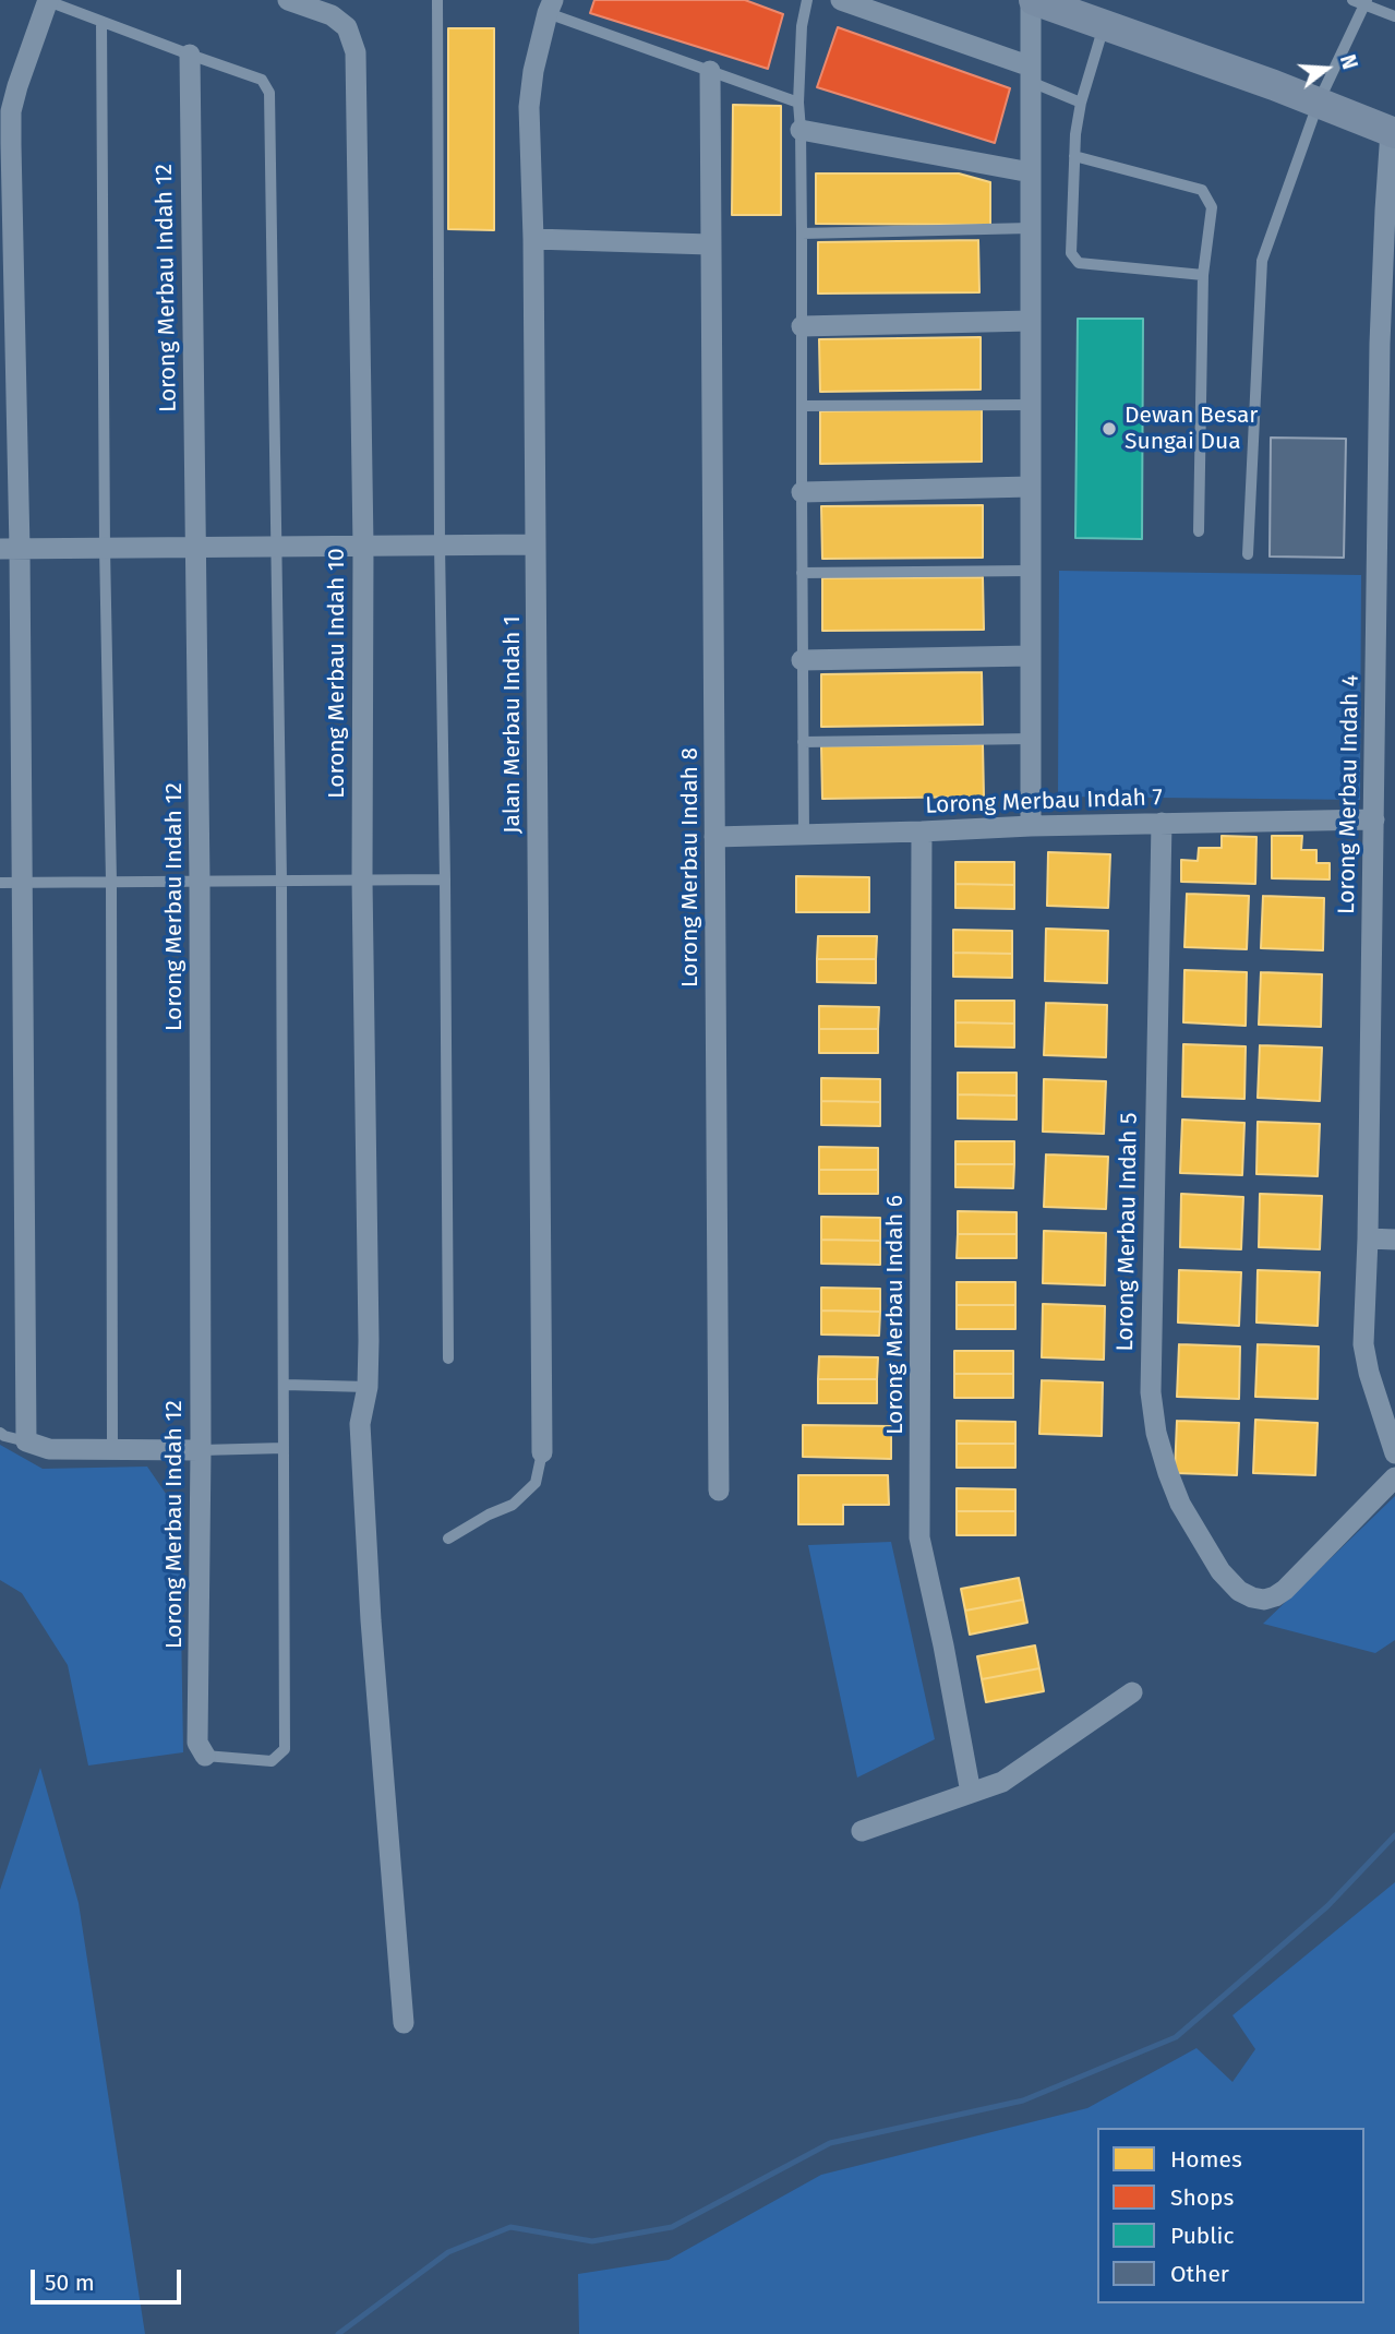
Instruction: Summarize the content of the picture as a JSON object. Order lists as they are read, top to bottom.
{
  "streets": {
    "street": [
      "Lorong Merbau Indah 12",
      "Lorong Merbau Indah 10",
      "Jalan Merbau Indah 1",
      "Lorong Merbau Indah 4",
      "Lorong Merbau Indah 7",
      "Lorong Merbau Indah 8",
      "Lorong Merbau Indah 5",
      "Lorong Merbau Indah 6"
    ]
  },
  "crossings": [
    ["Lorong Merbau Indah 4", "Lorong Merbau Indah 7"],
    ["Lorong Merbau Indah 7", "Lorong Merbau Indah 8"],
    ["Lorong Merbau Indah 7", "Lorong Merbau Indah 5"],
    ["Lorong Merbau Indah 7", "Lorong Merbau Indah 6"]
  ],
  "places": ["Dewan Besar Sungai Dua"],
  "legend": [
    "Homes",
    "Shops",
    "Public",
    "Other"
  ],
  "scale_bar": "50 m",
  "north": "right"
}
